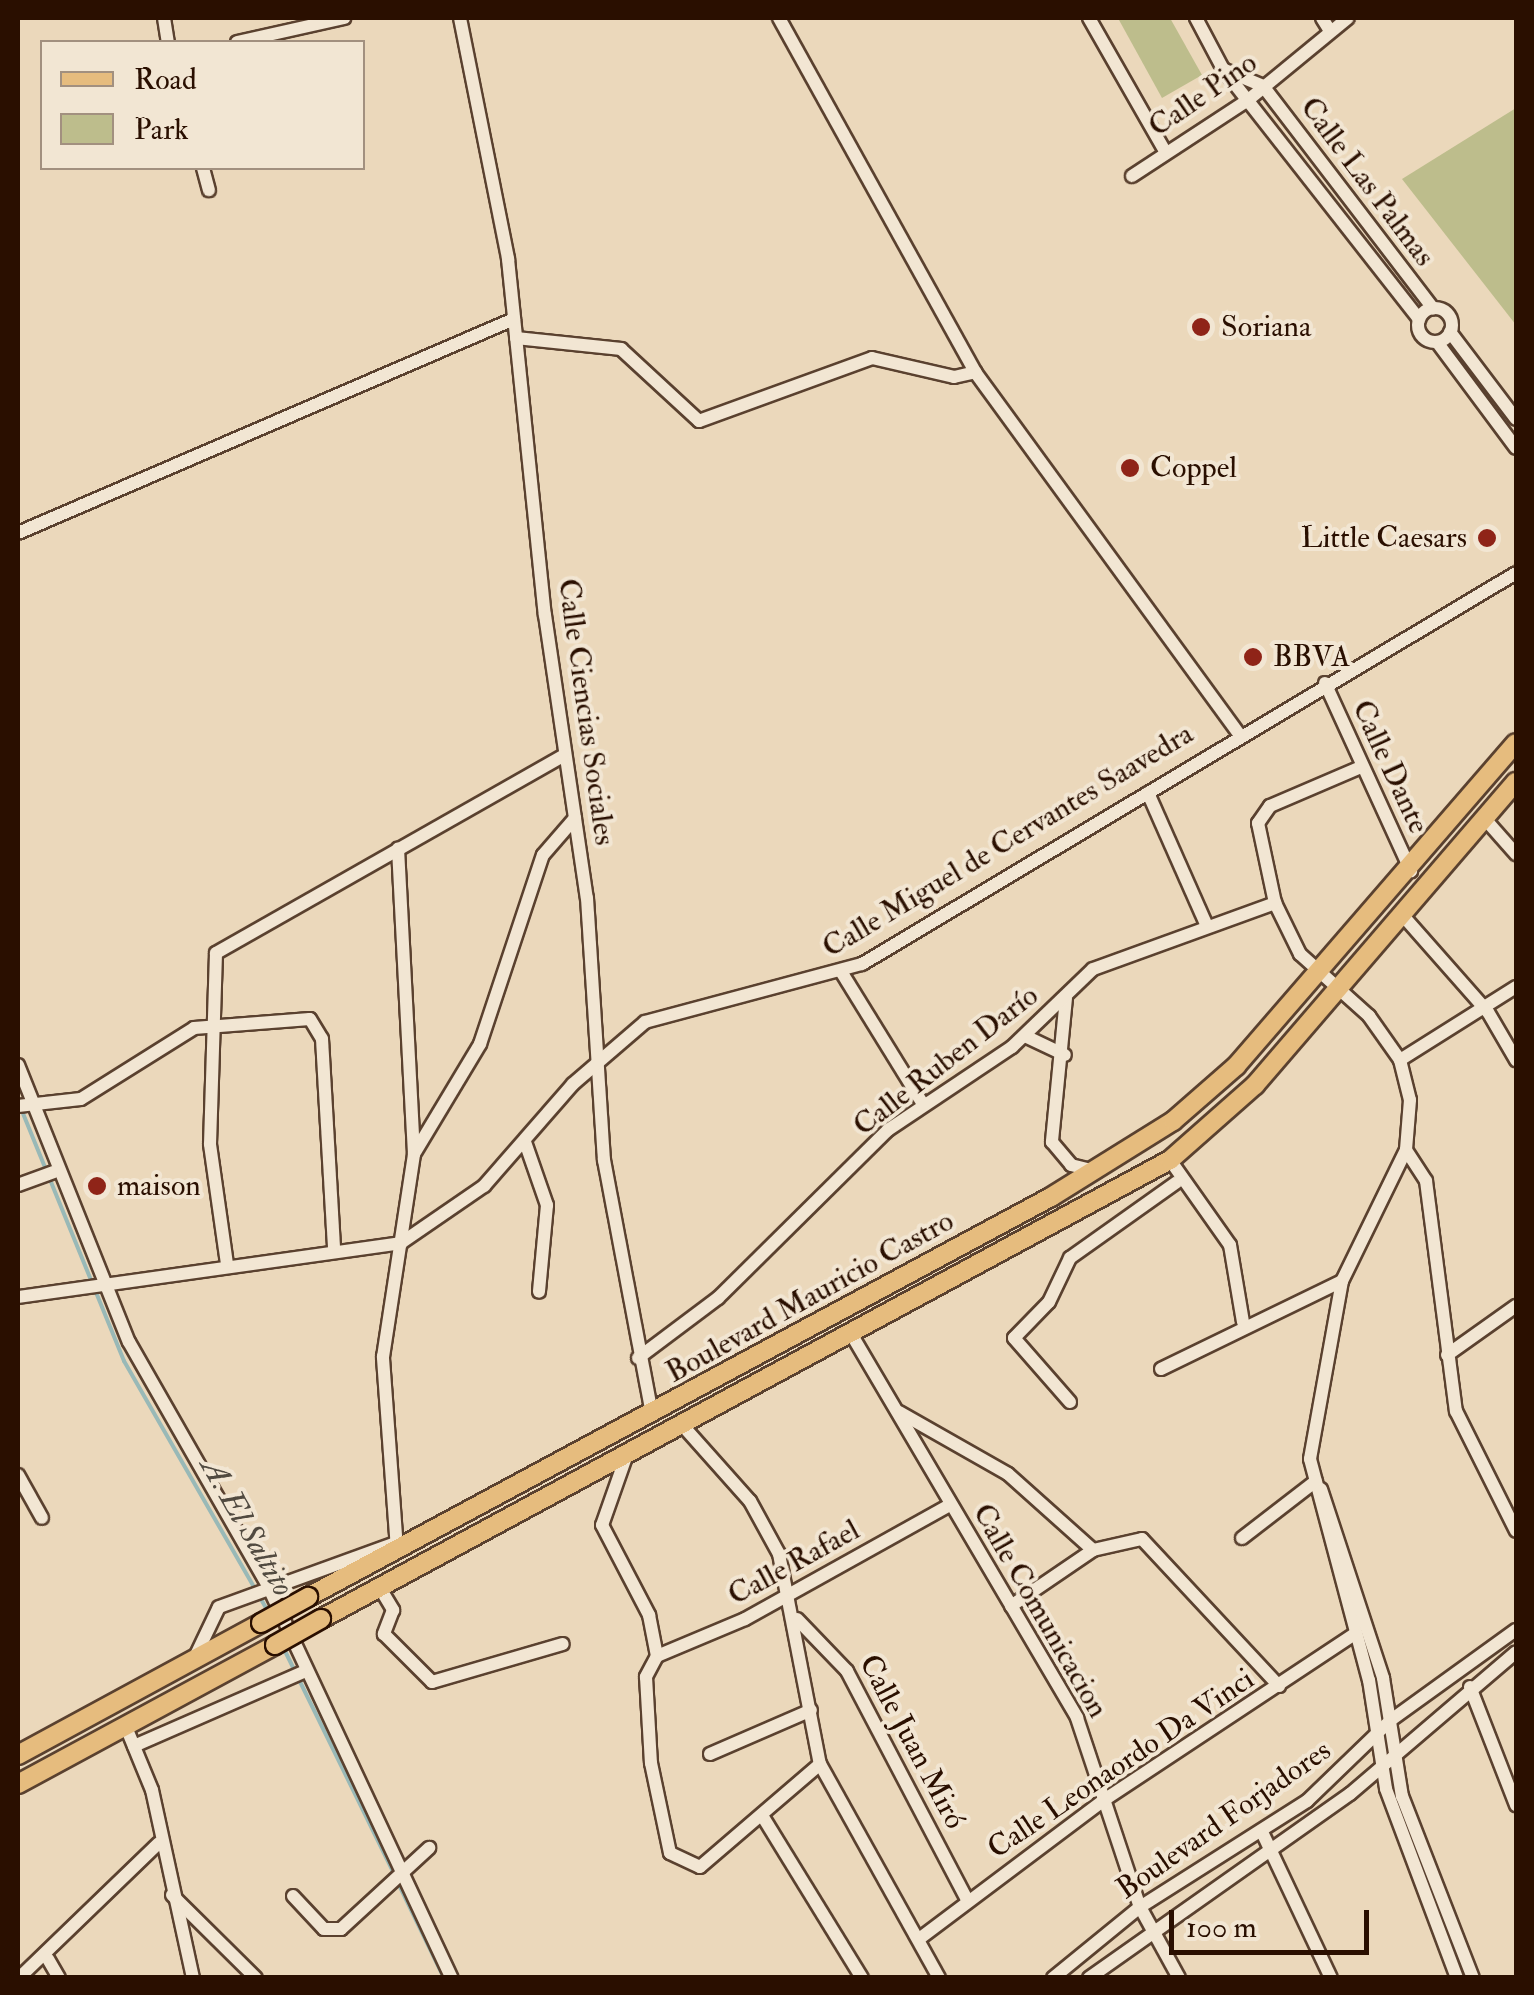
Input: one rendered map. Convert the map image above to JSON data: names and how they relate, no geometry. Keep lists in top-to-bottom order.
{
  "streets": {
    "main road": ["Boulevard Mauricio Castro"],
    "street": [
      "Calle Pino",
      "Calle Las Palmas",
      "Calle Ciencias Sociales",
      "Calle Dante",
      "Calle Miguel de Cervantes Saavedra",
      "Calle Ruben Darío",
      "Calle Rafael",
      "Calle Comunicacion",
      "Calle Juan Miró",
      "Calle Leonaordo Da Vinci",
      "Boulevard Forjadores"
    ]
  },
  "crossings": [
    ["Calle Pino", "Calle Las Palmas"],
    ["Calle Ciencias Sociales", "Calle Miguel de Cervantes Saavedra"],
    ["Calle Ciencias Sociales", "Calle Ruben Darío"],
    ["Calle Ciencias Sociales", "Boulevard Mauricio Castro"],
    ["Calle Dante", "Calle Miguel de Cervantes Saavedra"],
    ["Calle Dante", "Boulevard Mauricio Castro"],
    ["Boulevard Mauricio Castro", "Calle Comunicacion"],
    ["Calle Rafael", "Calle Comunicacion"],
    ["Calle Comunicacion", "Calle Leonaordo Da Vinci"],
    ["Calle Comunicacion", "Boulevard Forjadores"],
    ["Calle Juan Miró", "Calle Leonaordo Da Vinci"]
  ],
  "water": ["A. El Saltito"],
  "places": [
    "Soriana",
    "Coppel",
    "Little Caesars",
    "BBVA",
    "maison"
  ],
  "legend": ["Road", "Park"],
  "scale_bar": "100 m"
}
